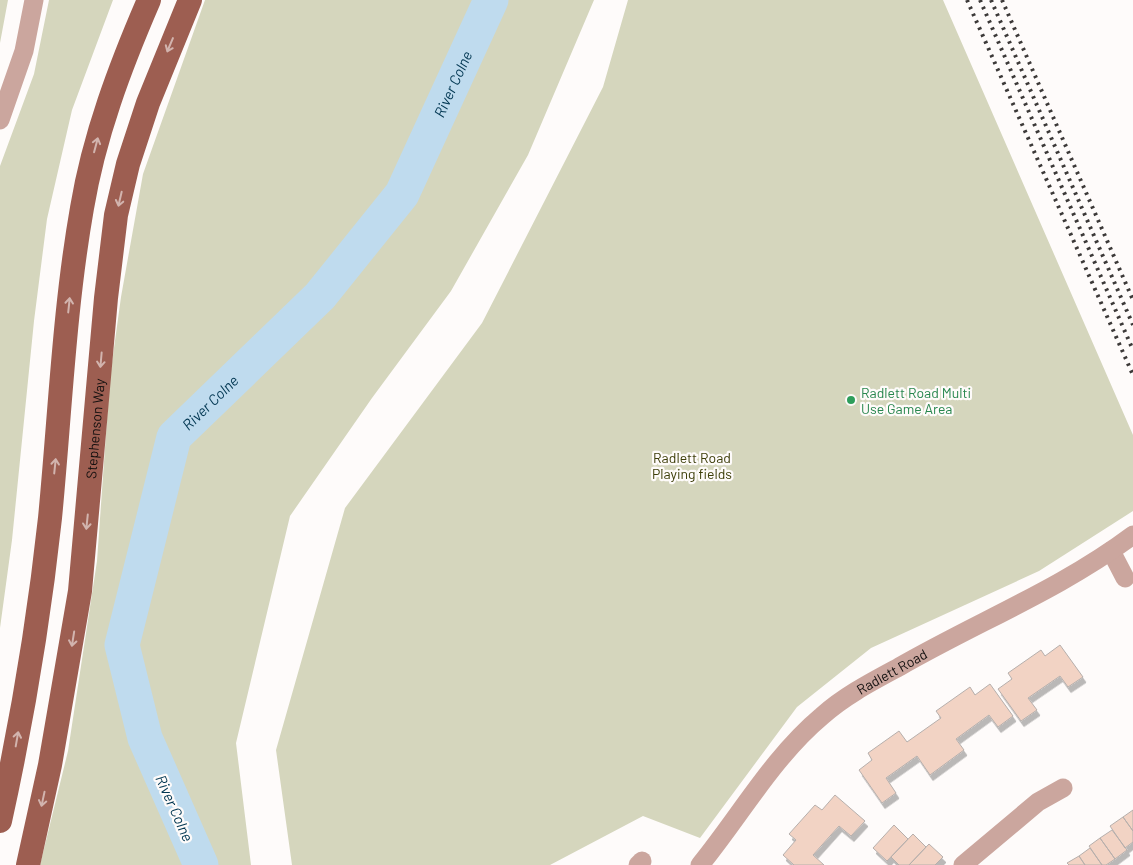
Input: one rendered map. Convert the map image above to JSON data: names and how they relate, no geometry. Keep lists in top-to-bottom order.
{
  "streets": {
    "main road": ["Stephenson Way"],
    "street": ["Radlett Road"]
  },
  "water": ["River Colne"],
  "parks": ["Radlett Road Playing fields"],
  "places": ["Radlett Road Multi Use Game Area"]
}
